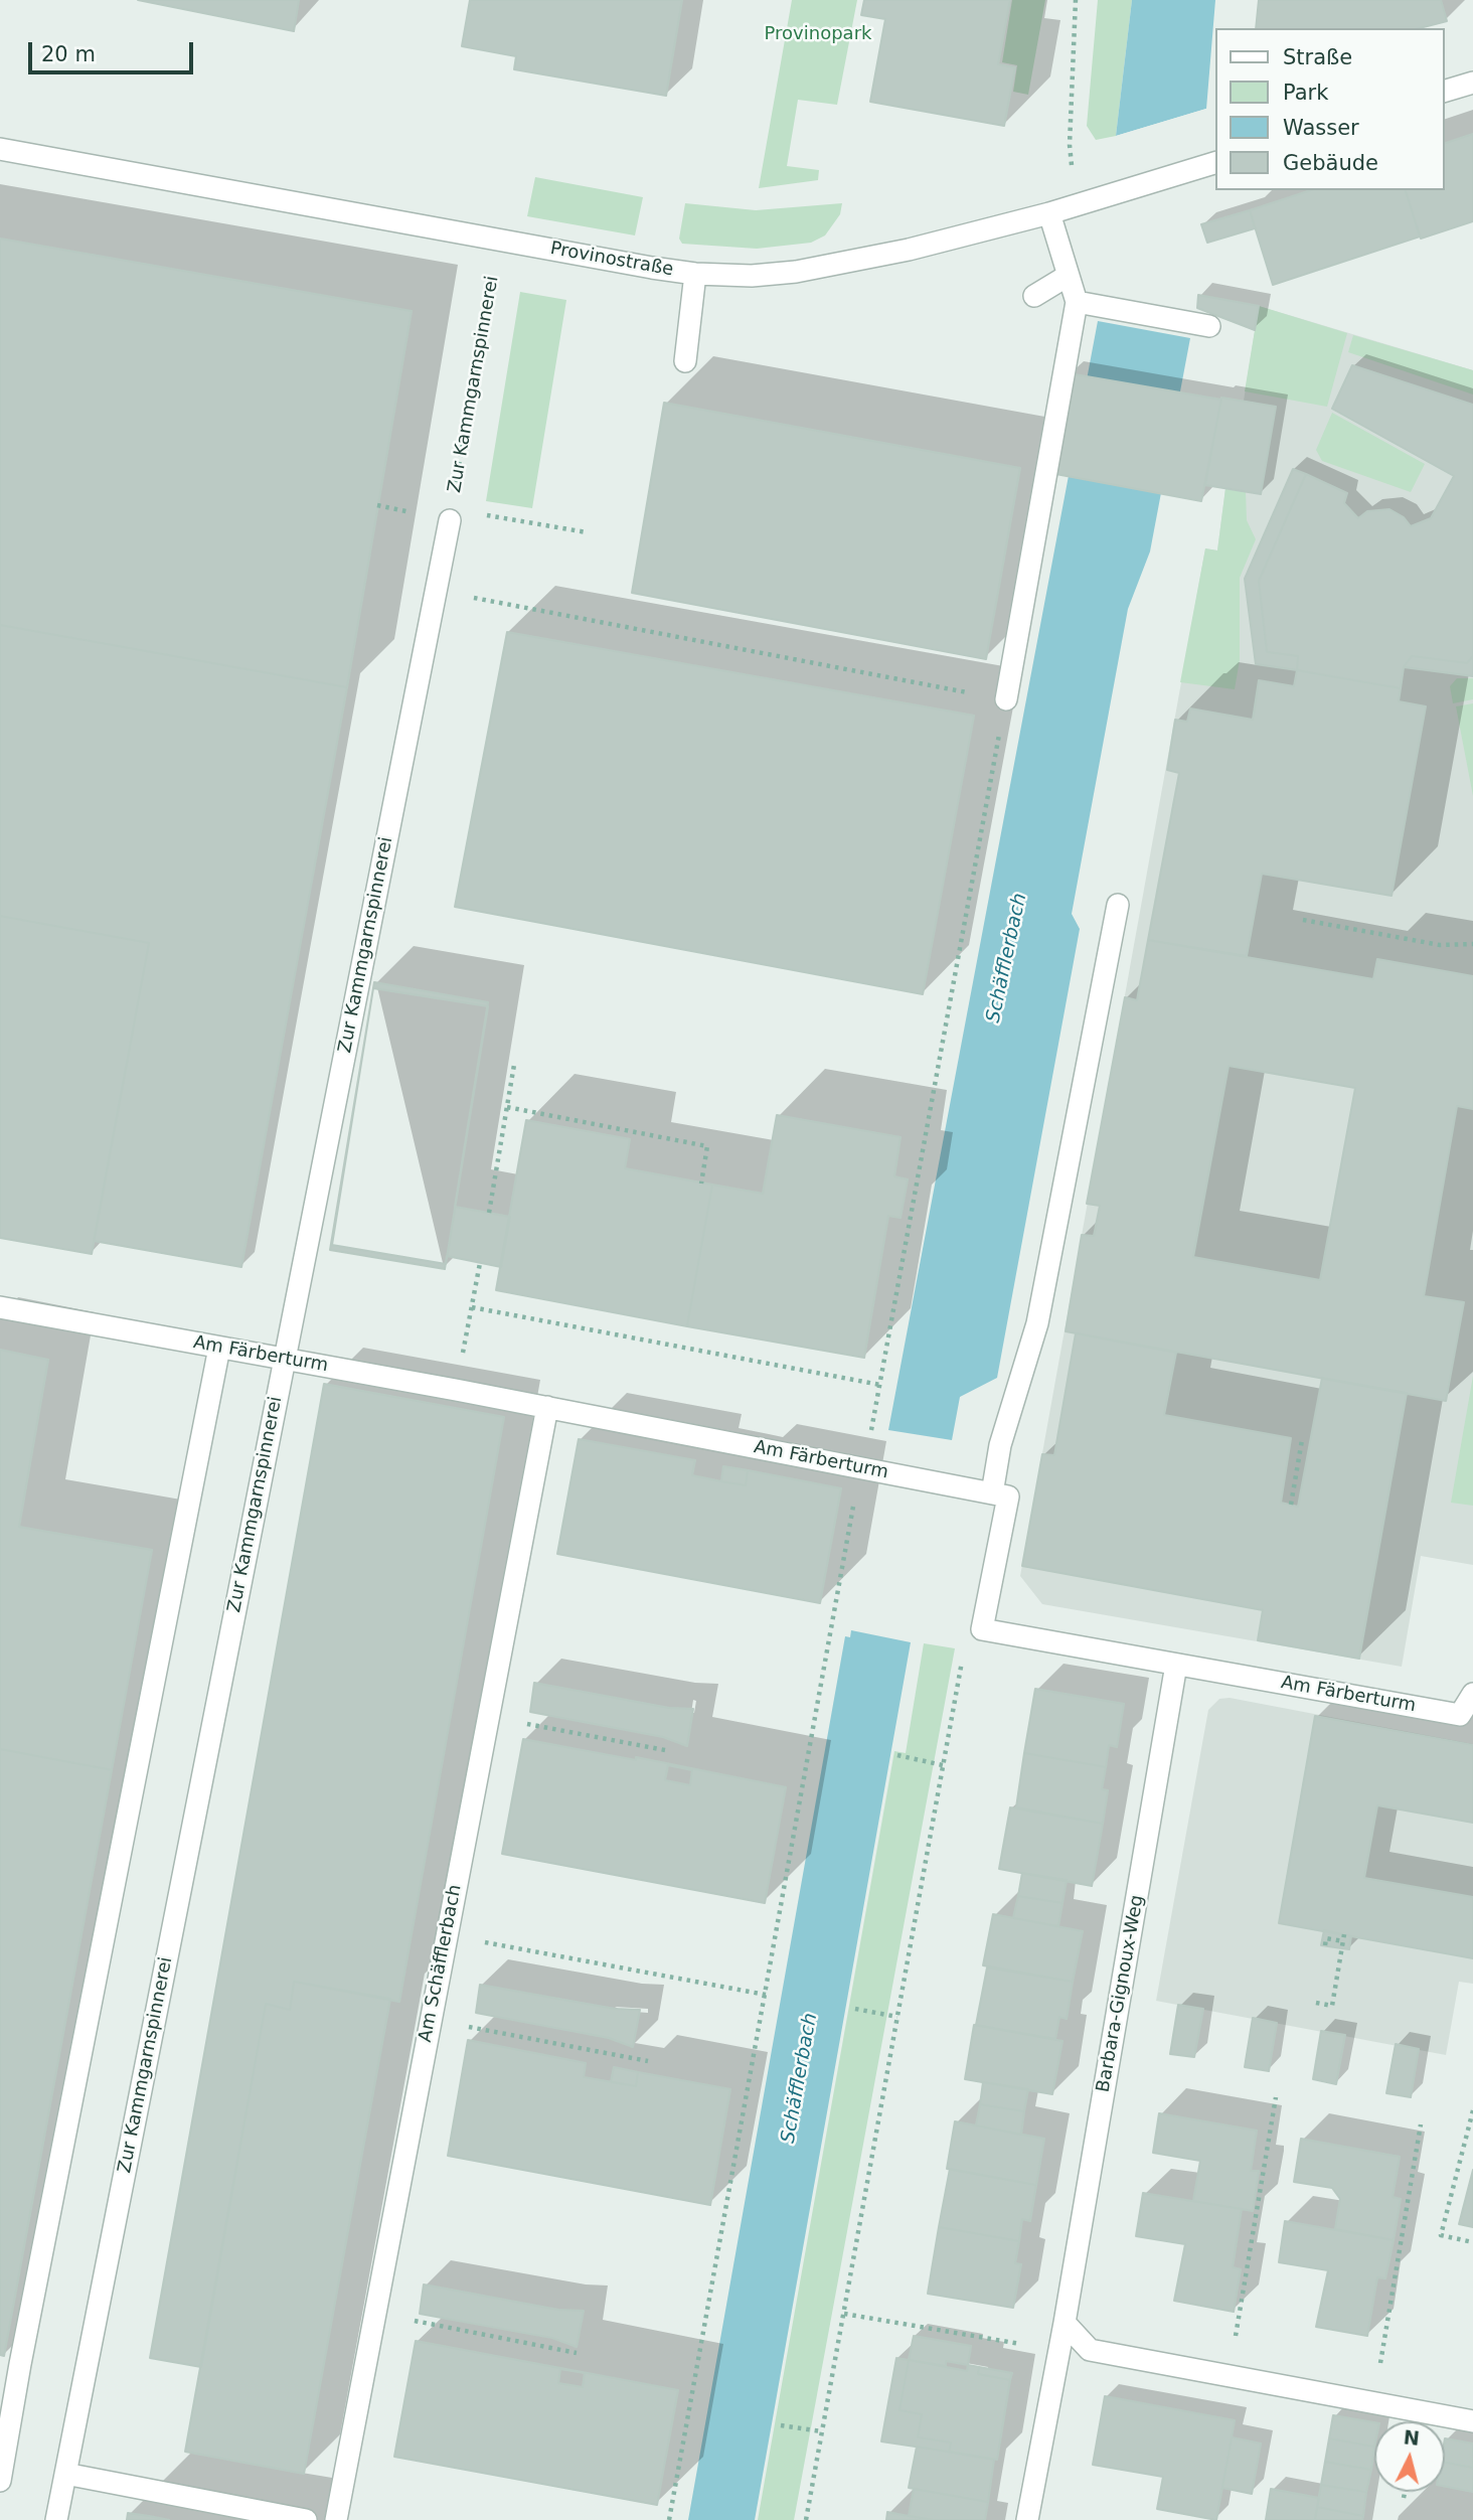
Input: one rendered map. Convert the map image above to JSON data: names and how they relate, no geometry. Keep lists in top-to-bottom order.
{
  "streets": {
    "street": [
      "Provinostraße",
      "Zur Kammgarnspinnerei",
      "Am Färberturm",
      "Am Schäfflerbach",
      "Barbara-Gignoux-Weg"
    ]
  },
  "crossings": [
    ["Provinostraße", "Zur Kammgarnspinnerei"],
    ["Zur Kammgarnspinnerei", "Am Färberturm"],
    ["Am Färberturm", "Am Schäfflerbach"],
    ["Am Färberturm", "Barbara-Gignoux-Weg"]
  ],
  "water": ["Schäfflerbach"],
  "parks": ["Provinopark"],
  "legend": [
    "Straße",
    "Park",
    "Wasser",
    "Gebäude"
  ],
  "scale_bar": "20 m",
  "north": "top"
}
